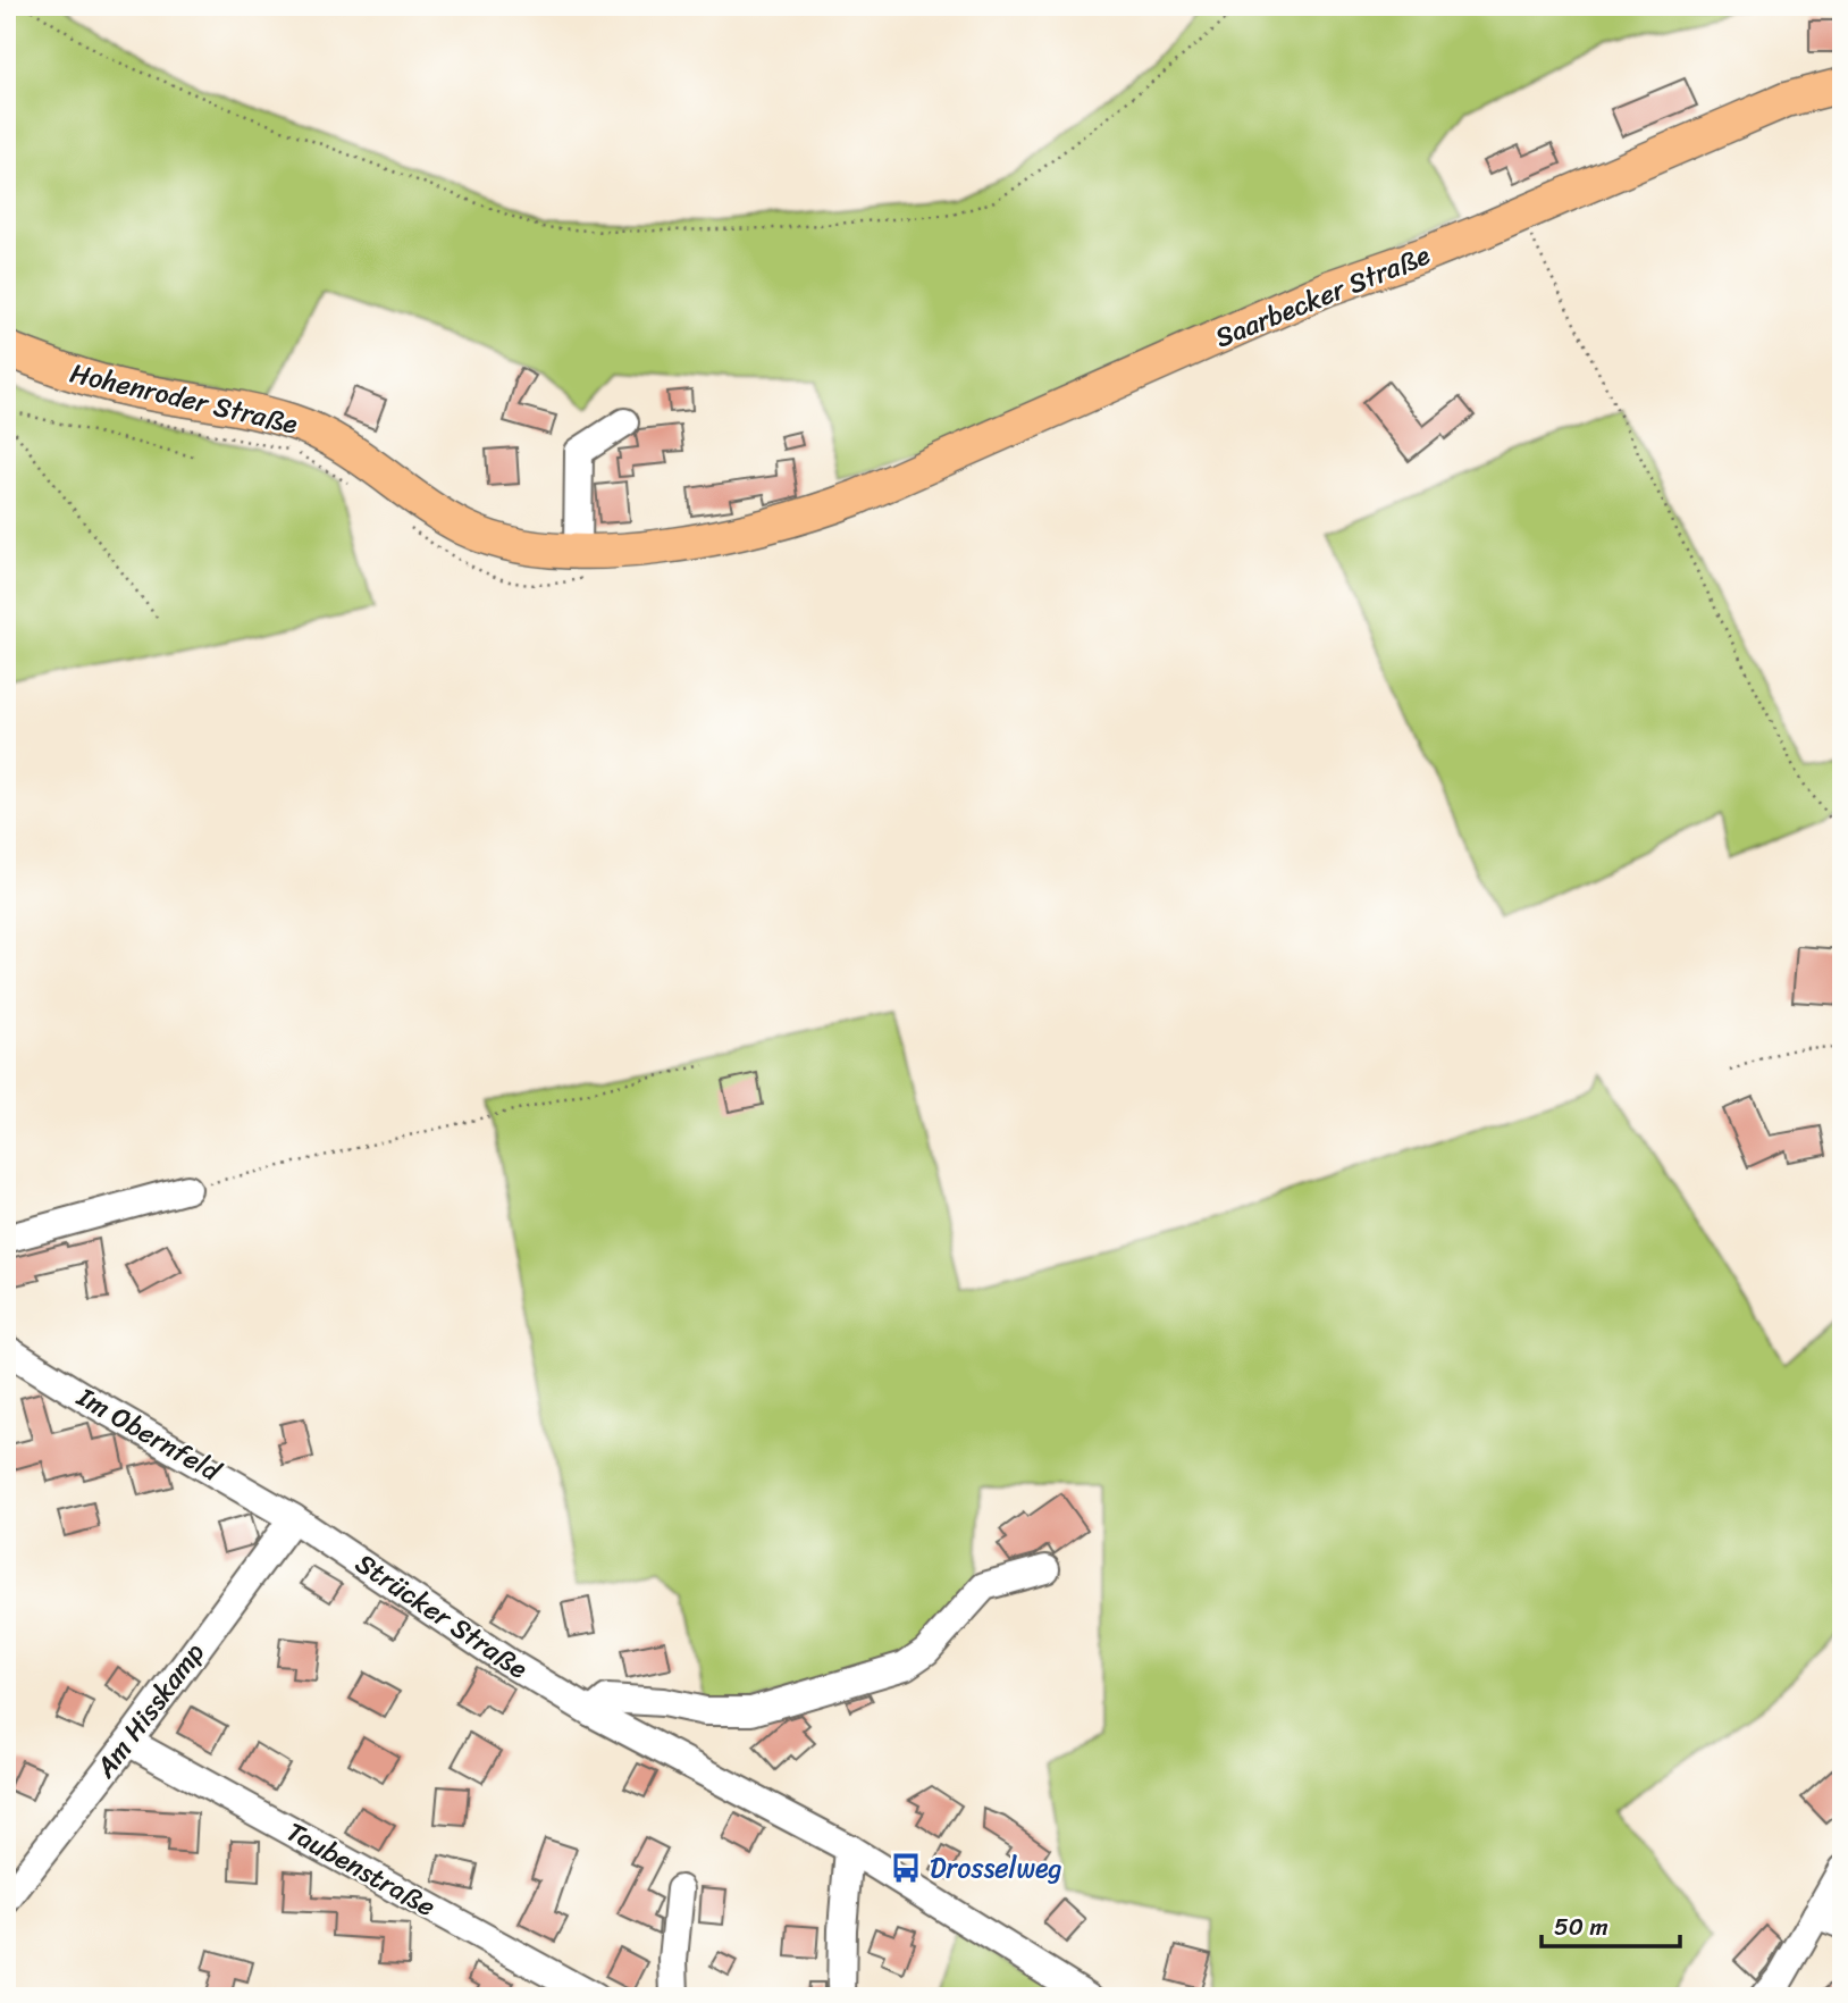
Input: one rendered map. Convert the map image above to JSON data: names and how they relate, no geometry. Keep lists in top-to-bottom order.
{
  "streets": {
    "main road": ["Saarbecker Straße", "Hohenroder Straße"],
    "street": [
      "Im Obernfeld",
      "Strücker Straße",
      "Am Hisskamp",
      "Taubenstraße"
    ]
  },
  "crossings": [
    ["Saarbecker Straße", "Hohenroder Straße"],
    ["Im Obernfeld", "Strücker Straße"],
    ["Im Obernfeld", "Am Hisskamp"],
    ["Strücker Straße", "Am Hisskamp"],
    ["Am Hisskamp", "Taubenstraße"]
  ],
  "places": {
    "bus stop": ["Drosselweg"]
  },
  "scale_bar": "50 m"
}
